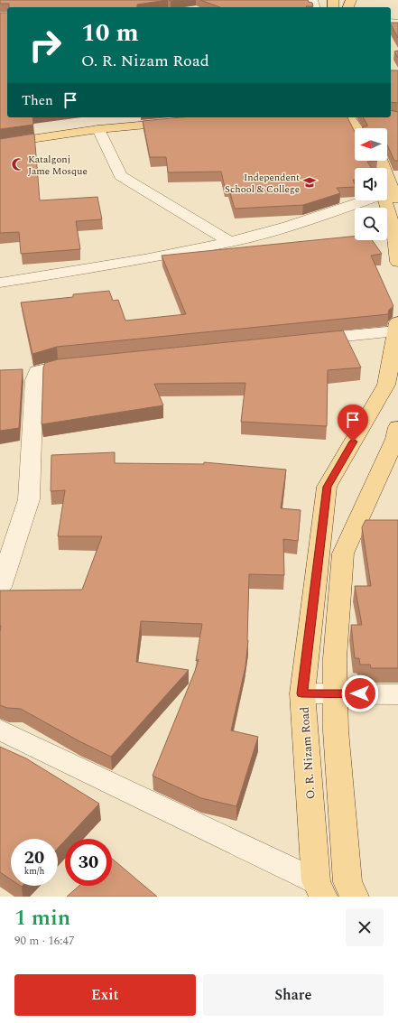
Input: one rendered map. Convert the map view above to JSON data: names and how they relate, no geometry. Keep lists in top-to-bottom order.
{
  "streets": {
    "main road": ["O. R. Nizam Road"]
  },
  "places": {
    "mosque": ["Katalgonj Jame Mosque"],
    "school or university": ["Independent School & College"]
  },
  "north": "left",
  "page": {
    "turn": ["10 m", "O. R. Nizam Road"],
    "then": "Then",
    "speed": "20 km/h",
    "limit": "30",
    "heading": ["1 min", "90 m · 16:47"],
    "buttons": ["Exit", "Share"]
  }
}
